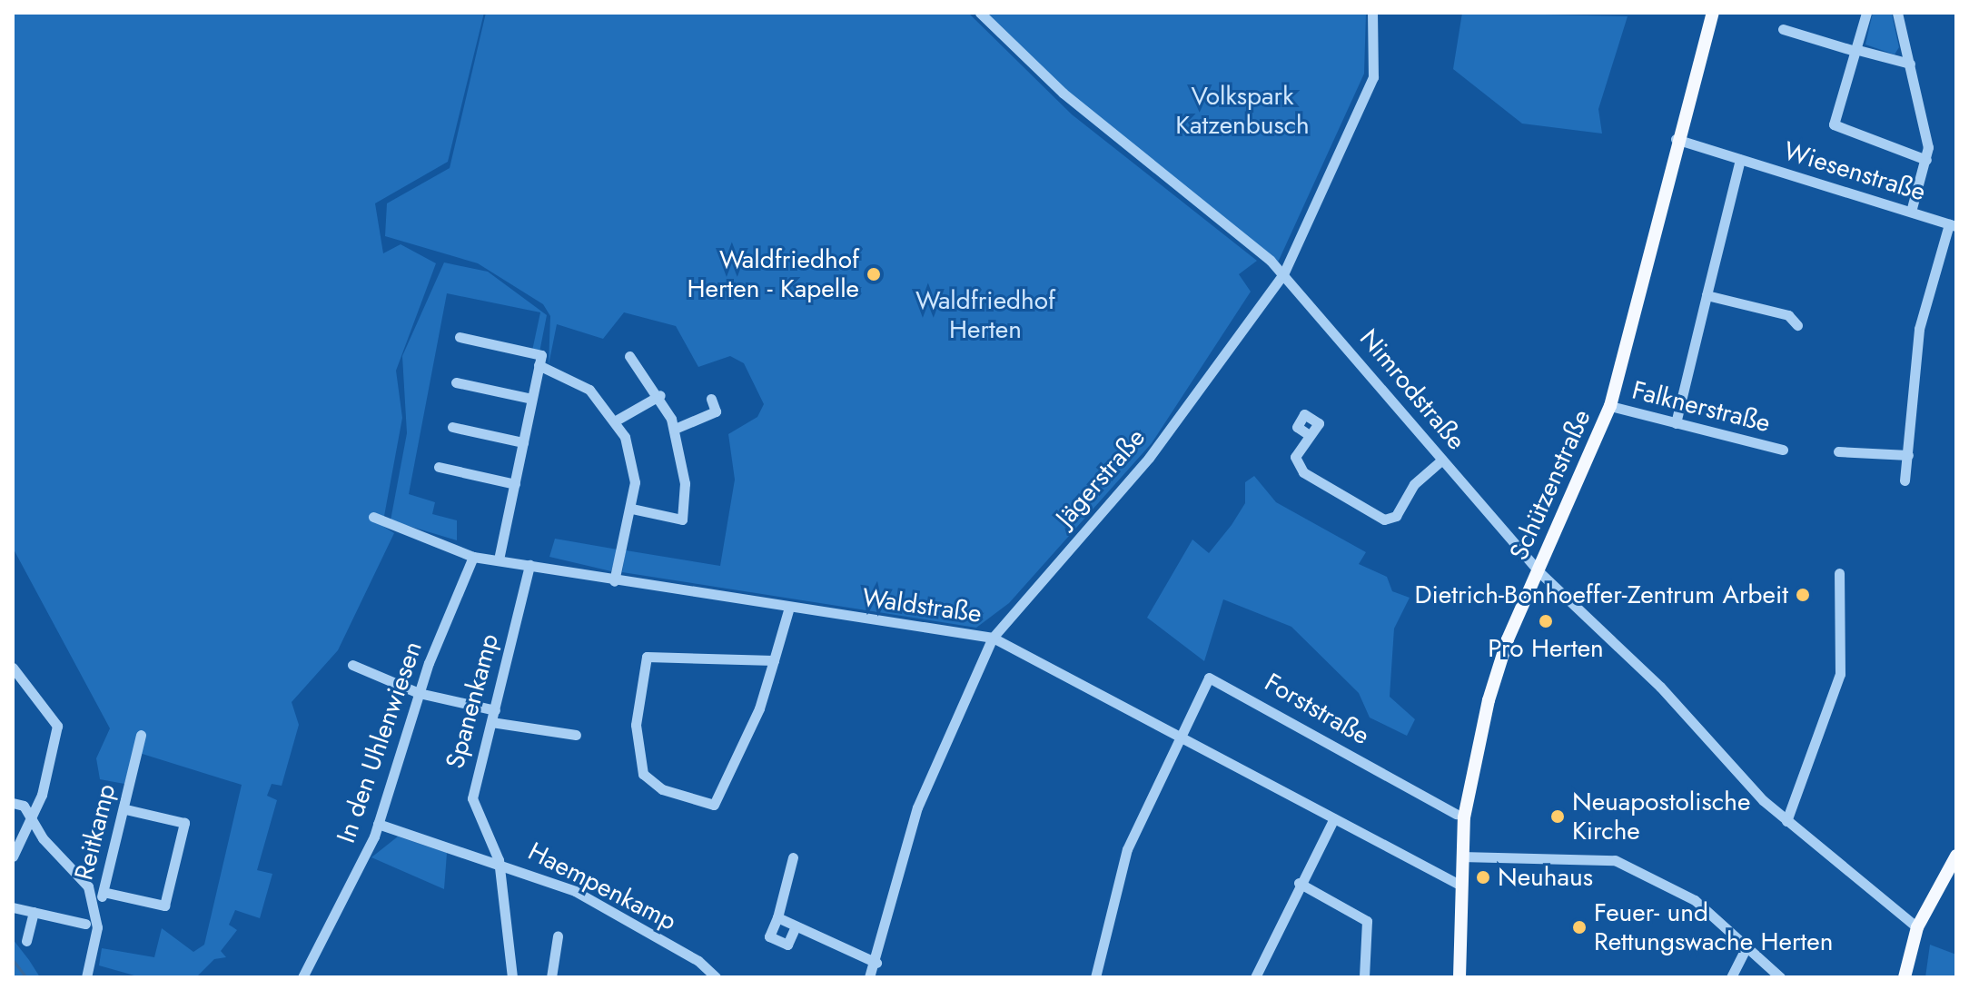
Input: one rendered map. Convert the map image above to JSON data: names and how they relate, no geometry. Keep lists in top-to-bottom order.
{
  "streets": {
    "main road": ["Schützenstraße"],
    "street": [
      "Wiesenstraße",
      "Nimrodstraße",
      "Falknerstraße",
      "Jägerstraße",
      "Waldstraße",
      "Spanenkamp",
      "Forststraße",
      "In den Uhlenwiesen",
      "Reitkamp",
      "Haempenkamp"
    ]
  },
  "crossings": [
    ["Wiesenstraße", "Schützenstraße"],
    ["Nimrodstraße", "Jägerstraße"],
    ["Nimrodstraße", "Schützenstraße"],
    ["Falknerstraße", "Schützenstraße"],
    ["Jägerstraße", "Waldstraße"],
    ["Schützenstraße", "Waldstraße"],
    ["Waldstraße", "Spanenkamp"],
    ["Waldstraße", "Forststraße"],
    ["Waldstraße", "In den Uhlenwiesen"],
    ["Spanenkamp", "Haempenkamp"],
    ["In den Uhlenwiesen", "Haempenkamp"]
  ],
  "parks": ["Volkspark Katzenbusch", "Waldfriedhof Herten"],
  "places": [
    "Waldfriedhof Herten - Kapelle",
    "Dietrich-Bonhoeffer-Zentrum Arbeit",
    "Pro Herten",
    "Neuapostolische Kirche",
    "Neuhaus",
    "Feuer- und Rettungswache Herten"
  ]
}
